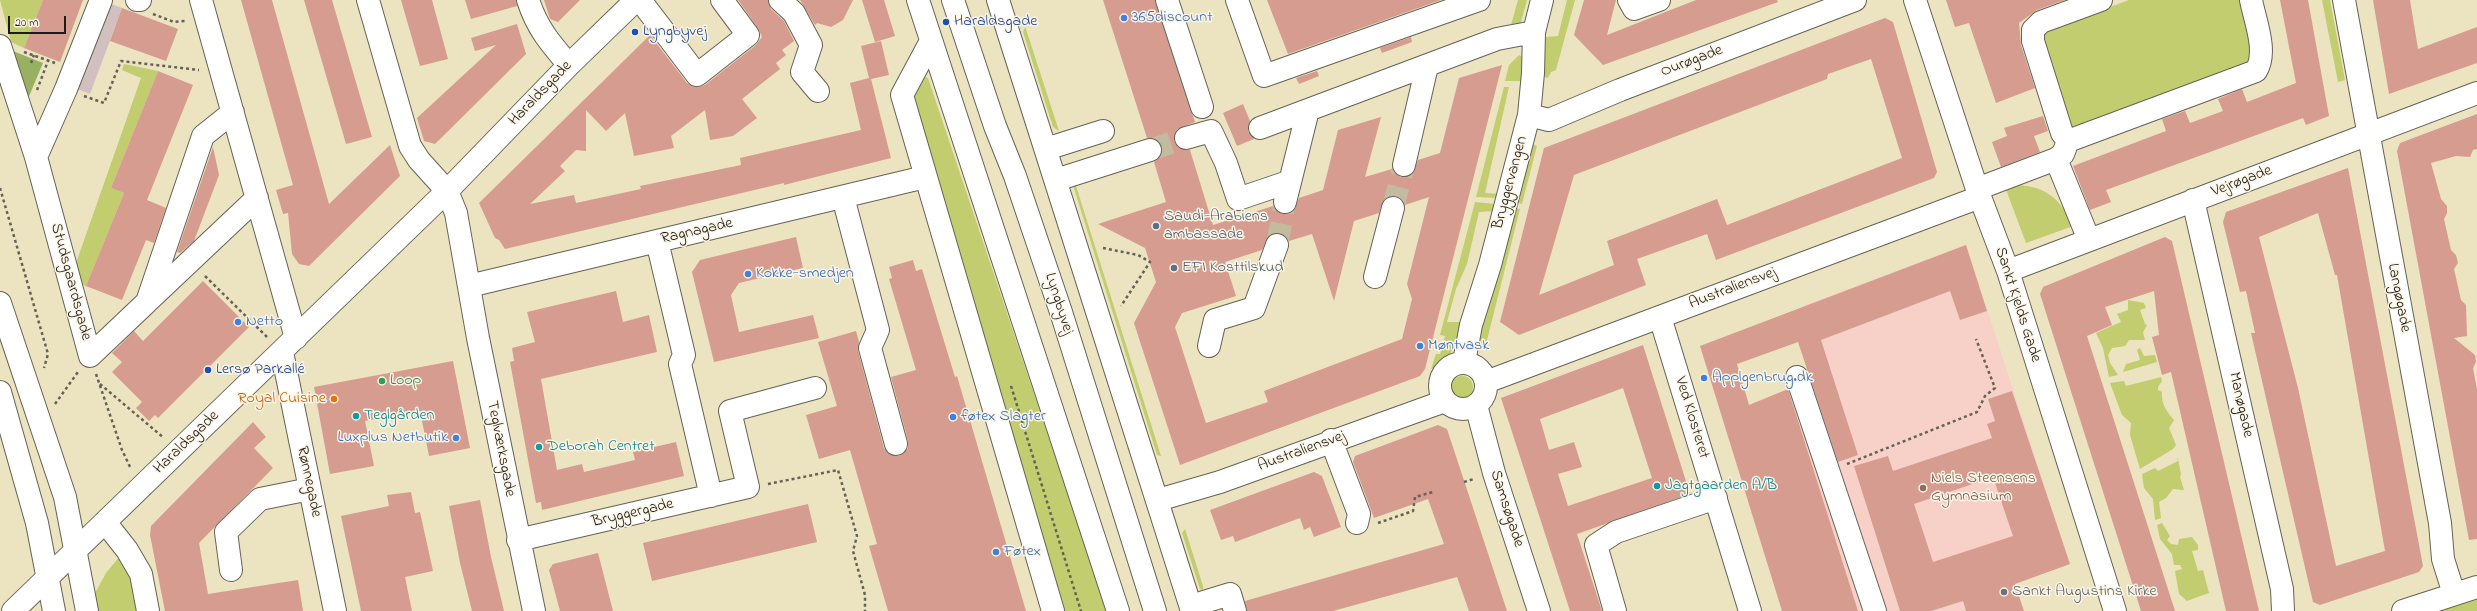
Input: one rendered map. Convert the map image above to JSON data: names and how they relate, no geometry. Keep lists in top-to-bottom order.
{
  "streets": {
    "street": [
      "Ourøgade",
      "Haraldsgade",
      "Vejrøgade",
      "Bryggervangen",
      "Ragnagade",
      "Studsgaardsgade",
      "Australiensvej",
      "Langøgade",
      "Lyngbyvej",
      "Sankt Kjelds Gade",
      "Manøgade",
      "Ved Klosteret",
      "Teglværksgade",
      "Rønnegade",
      "Samsøgade",
      "Bryggergade"
    ]
  },
  "crossings": [
    ["Ourøgade", "Bryggervangen"],
    ["Haraldsgade", "Rønnegade"],
    ["Vejrøgade", "Langøgade"],
    ["Vejrøgade", "Sankt Kjelds Gade"],
    ["Vejrøgade", "Manøgade"],
    ["Bryggervangen", "Australiensvej"],
    ["Bryggervangen", "Samsøgade"],
    ["Ragnagade", "Teglværksgade"],
    ["Australiensvej", "Sankt Kjelds Gade"],
    ["Australiensvej", "Ved Klosteret"],
    ["Australiensvej", "Samsøgade"],
    ["Teglværksgade", "Bryggergade"]
  ],
  "places": [
    "365discount",
    "Haraldsgade",
    "Lyngbyvej",
    "Saudi-Arabiens ambassade",
    "EFI Kosttilskud",
    "Kokke-smedjen",
    "Netto",
    "Møntvask",
    "Lersø Parkallé",
    "Applgenbrug.dk",
    "Loop",
    "Royal Cuisine",
    "Teglgården",
    "føtex Slagter",
    "Luxplus Netbutik",
    "Deborah Centret",
    "Jagtgaarden A/B",
    "Niels Steensens Gymnasium",
    "Føtex",
    "Sankt Augustins Kirke"
  ],
  "scale_bar": "20 m"
}
